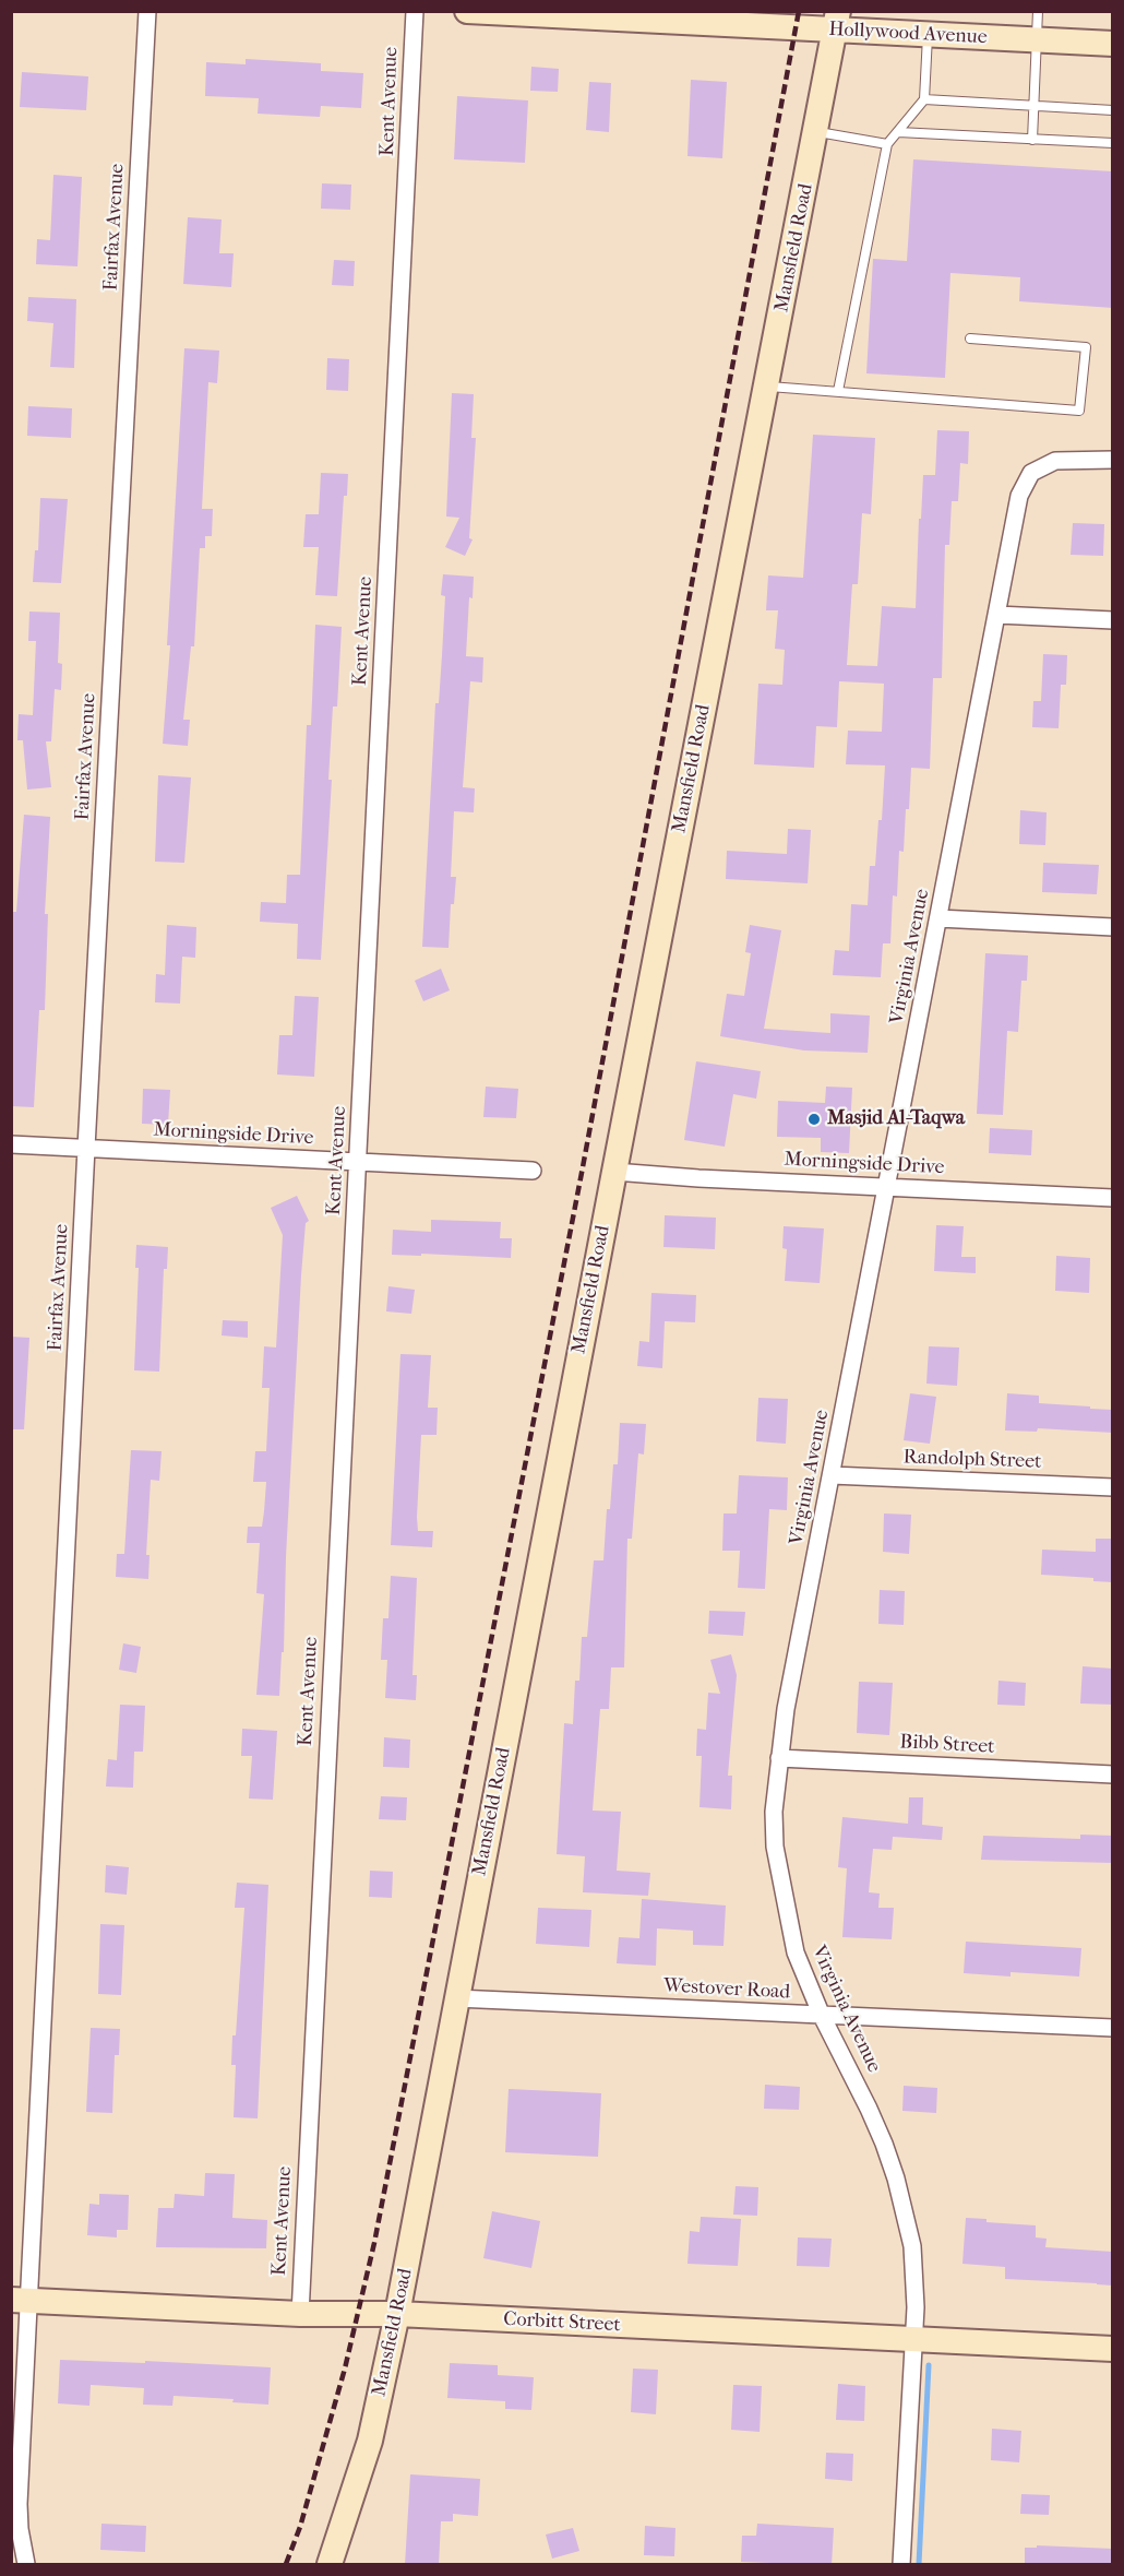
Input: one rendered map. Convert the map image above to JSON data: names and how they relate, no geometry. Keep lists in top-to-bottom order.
{
  "streets": {
    "main road": ["Hollywood Avenue", "Mansfield Road", "Corbitt Street"],
    "street": [
      "Kent Avenue",
      "Fairfax Avenue",
      "Virginia Avenue",
      "Morningside Drive",
      "Randolph Street",
      "Bibb Street",
      "Westover Road"
    ]
  },
  "crossings": [
    ["Hollywood Avenue", "Mansfield Road"],
    ["Kent Avenue", "Morningside Drive"],
    ["Kent Avenue", "Corbitt Street"],
    ["Fairfax Avenue", "Morningside Drive"],
    ["Fairfax Avenue", "Corbitt Street"],
    ["Mansfield Road", "Morningside Drive"],
    ["Mansfield Road", "Westover Road"],
    ["Mansfield Road", "Corbitt Street"],
    ["Virginia Avenue", "Morningside Drive"],
    ["Virginia Avenue", "Randolph Street"],
    ["Virginia Avenue", "Bibb Street"],
    ["Virginia Avenue", "Westover Road"],
    ["Virginia Avenue", "Corbitt Street"]
  ],
  "places": ["Masjid Al-Taqwa"]
}
